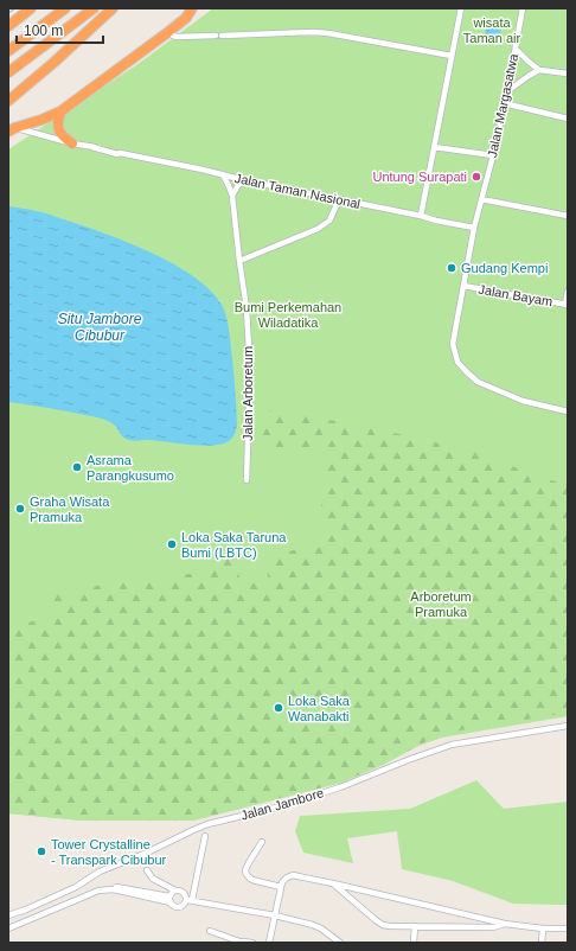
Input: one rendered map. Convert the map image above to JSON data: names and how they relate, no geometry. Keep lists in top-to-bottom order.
{
  "streets": {
    "street": [
      "Jalan Margasatwa",
      "Jalan Taman Nasional",
      "Jalan Bayam",
      "Jalan Arboretum",
      "Jalan Jambore"
    ]
  },
  "crossings": [
    ["Jalan Margasatwa", "Jalan Taman Nasional"],
    ["Jalan Margasatwa", "Jalan Bayam"],
    ["Jalan Taman Nasional", "Jalan Arboretum"]
  ],
  "water": ["Situ Jambore Cibubur"],
  "parks": ["wisata Taman air", "Bumi Perkemahan Wiladatika", "Arboretum Pramuka"],
  "places": [
    "Untung Surapati",
    "Gudang Kempi",
    "Asrama Parangkusumo",
    "Graha Wisata Pramuka",
    "Loka Saka Taruna Bumi (LBTC)",
    "Loka Saka Wanabakti",
    "Tower Crystalline - Transpark Cibubur"
  ],
  "scale_bar": "100 m"
}
